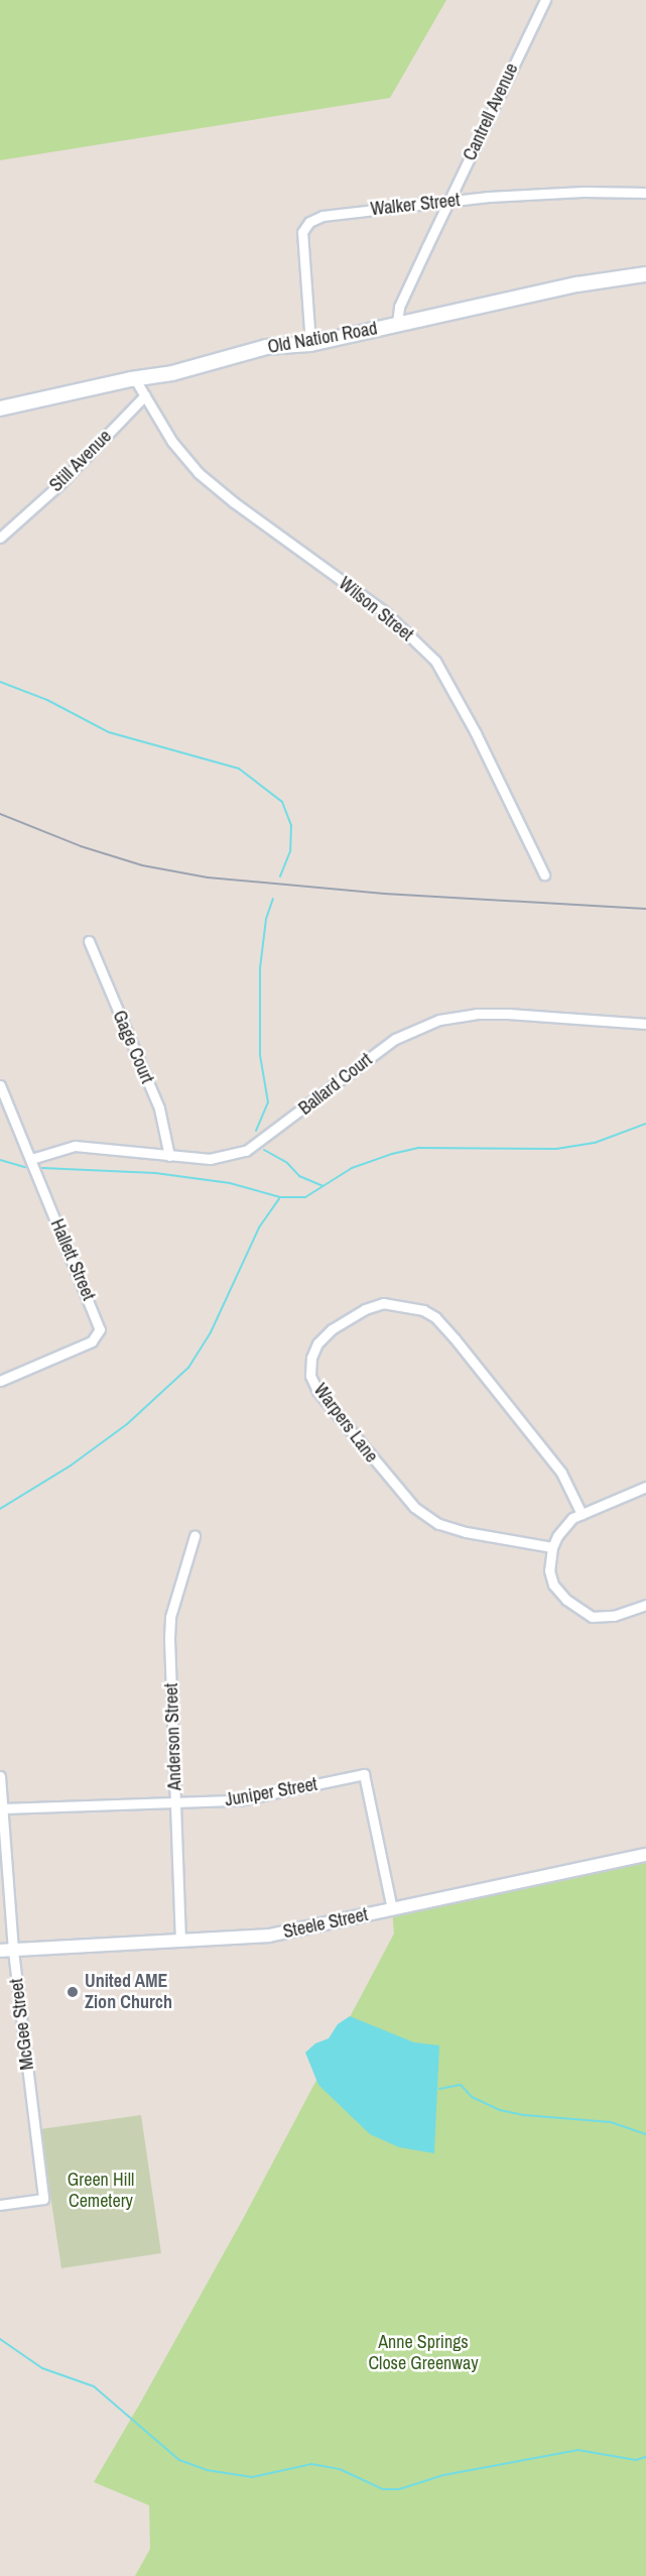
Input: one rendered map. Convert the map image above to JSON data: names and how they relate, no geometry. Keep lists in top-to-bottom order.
{
  "streets": {
    "main road": ["Old Nation Road"],
    "street": [
      "Cantrell Avenue",
      "Walker Street",
      "Still Avenue",
      "Wilson Street",
      "Gage Court",
      "Ballard Court",
      "Hallett Street",
      "Warpers Lane",
      "Anderson Street",
      "Juniper Street",
      "Steele Street",
      "McGee Street"
    ]
  },
  "crossings": [
    ["Cantrell Avenue", "Walker Street"],
    ["Cantrell Avenue", "Old Nation Road"],
    ["Walker Street", "Old Nation Road"],
    ["Still Avenue", "Wilson Street"],
    ["Gage Court", "Ballard Court"],
    ["Ballard Court", "Hallett Street"],
    ["Anderson Street", "Juniper Street"],
    ["Anderson Street", "Steele Street"],
    ["Juniper Street", "Steele Street"],
    ["Juniper Street", "McGee Street"],
    ["Steele Street", "McGee Street"]
  ],
  "parks": ["Green Hill Cemetery", "Anne Springs Close Greenway"],
  "places": ["United AME Zion Church"]
}
